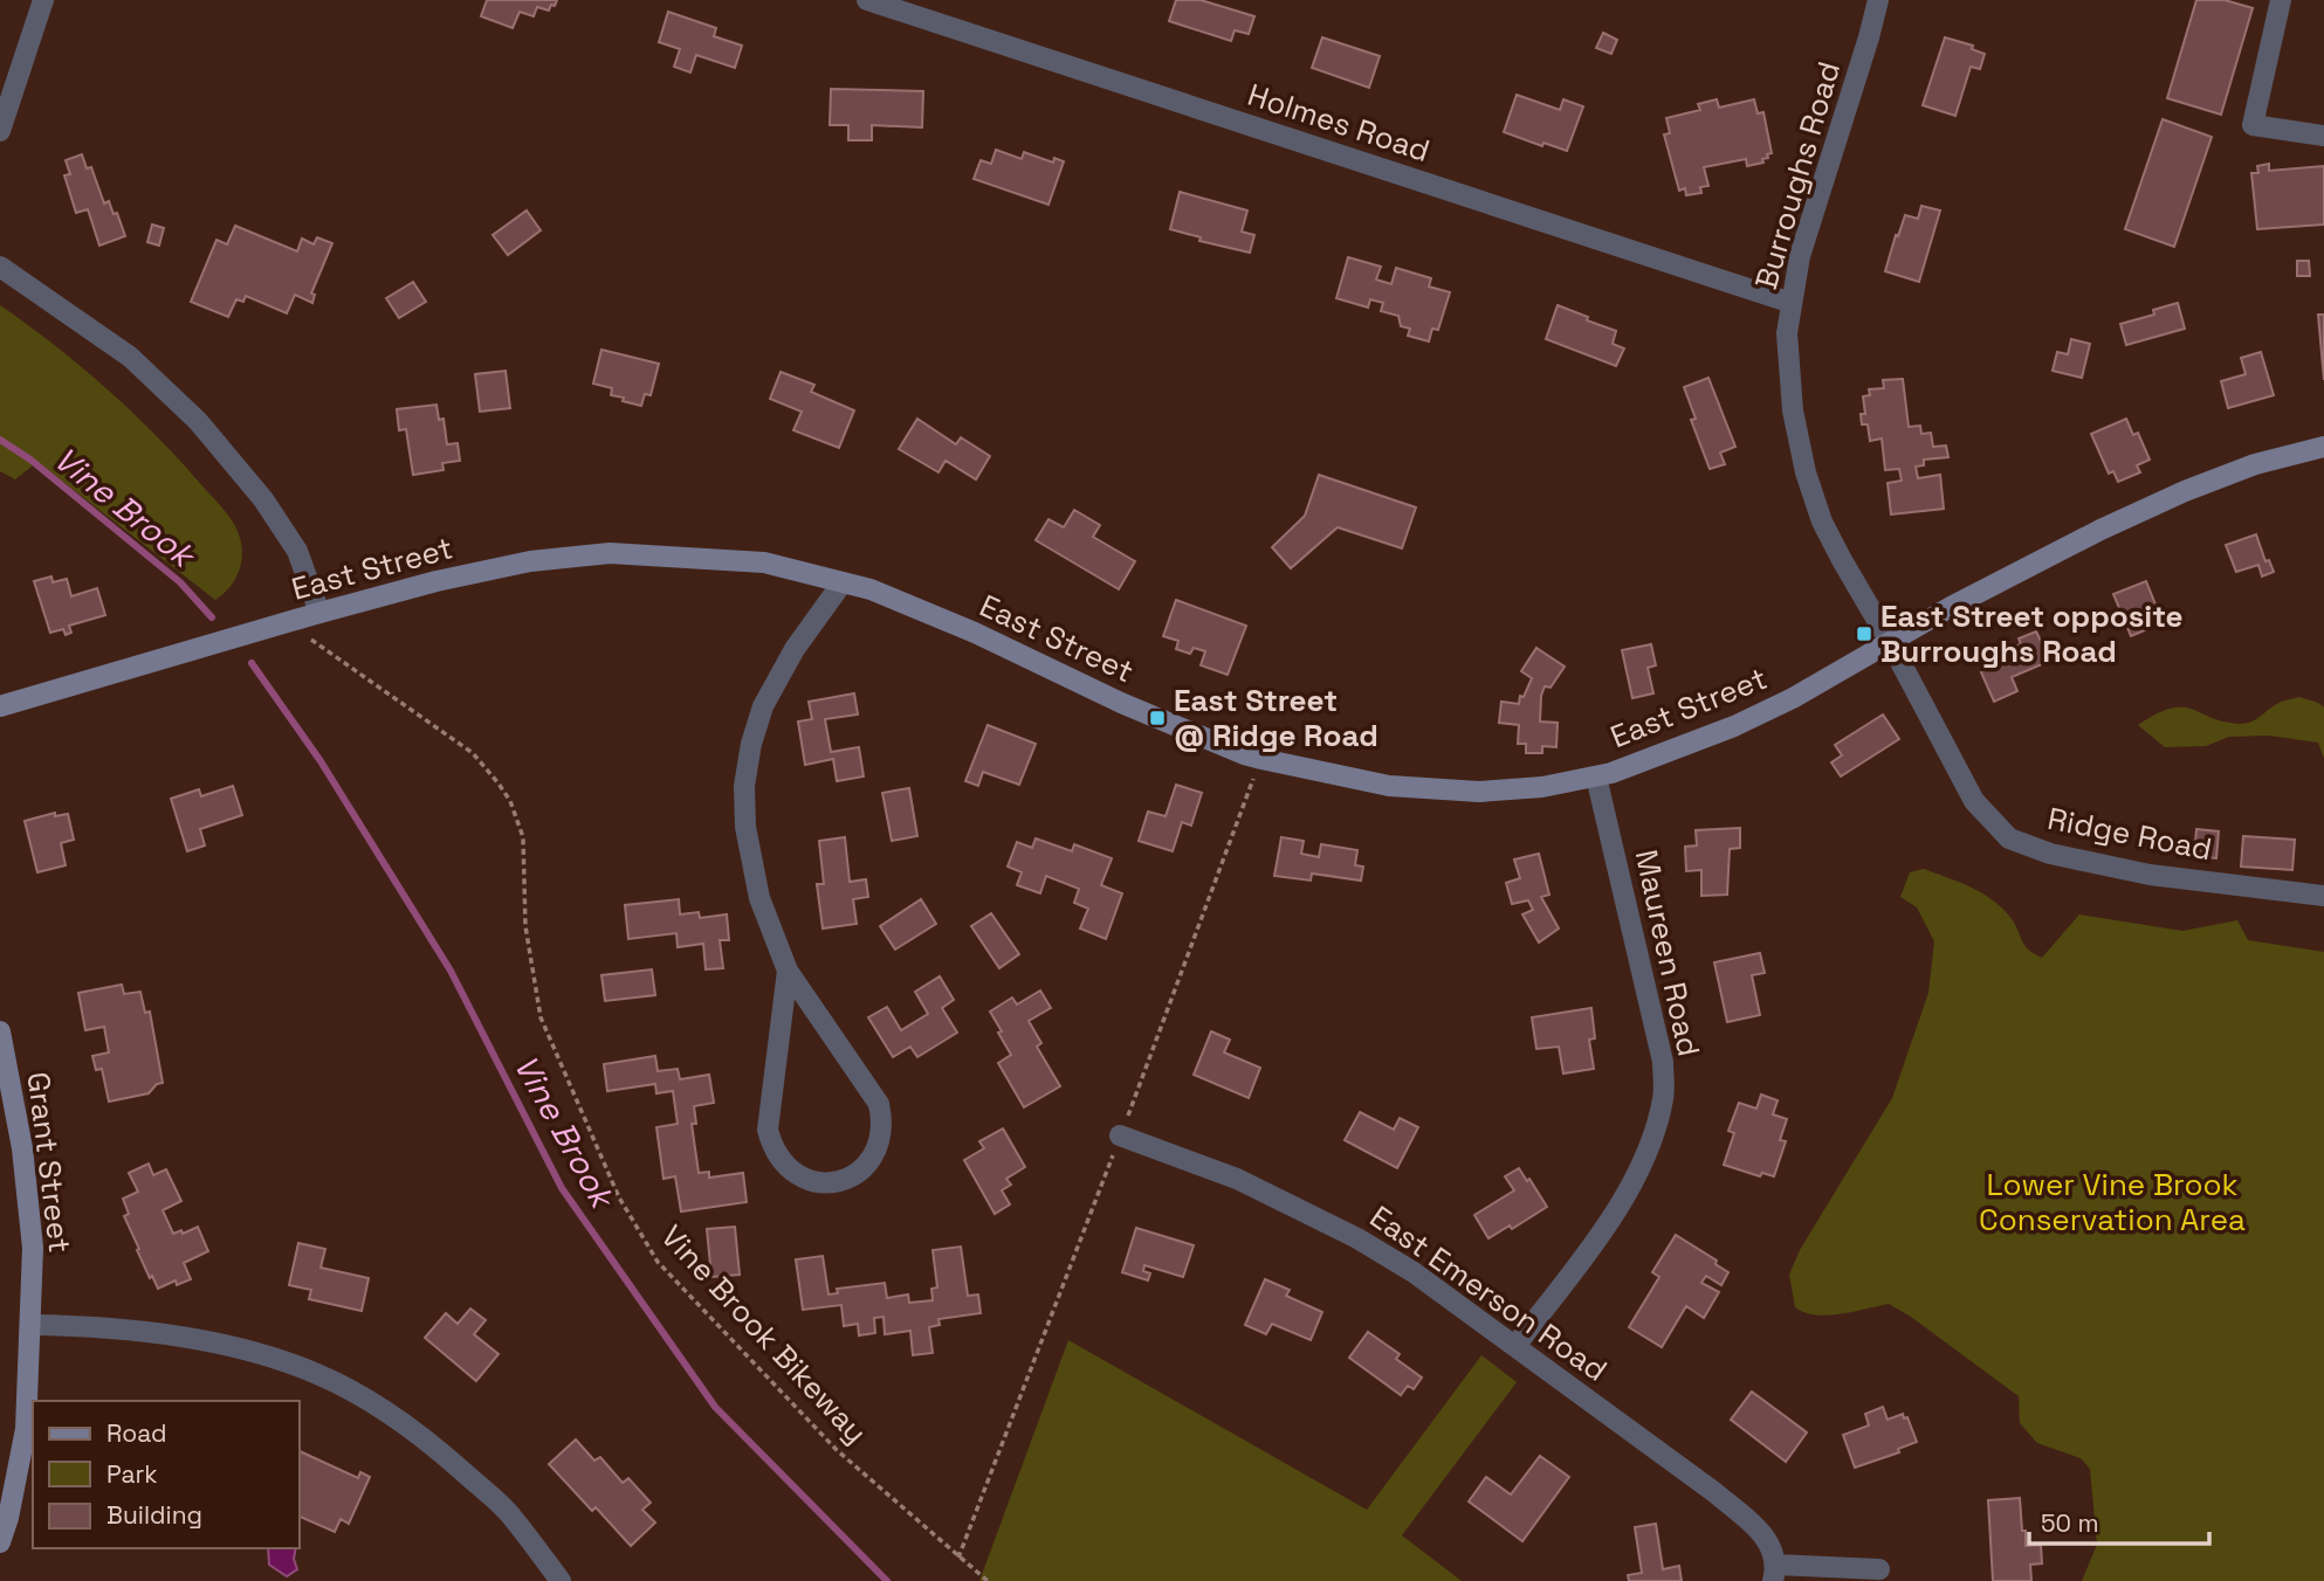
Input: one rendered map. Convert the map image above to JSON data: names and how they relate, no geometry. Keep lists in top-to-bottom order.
{
  "streets": {
    "street": [
      "Holmes Road",
      "Burroughs Road",
      "East Street",
      "Ridge Road",
      "Maureen Road",
      "Grant Street",
      "East Emerson Road"
    ],
    "path": ["Vine Brook Bikeway"]
  },
  "crossings": [
    ["Holmes Road", "Burroughs Road"],
    ["Burroughs Road", "East Street"],
    ["Burroughs Road", "Ridge Road"],
    ["East Street", "Ridge Road"],
    ["East Street", "Maureen Road"],
    ["Maureen Road", "East Emerson Road"]
  ],
  "water": ["Vine Brook"],
  "parks": ["Lower Vine Brook Conservation Area"],
  "places": {
    "transit": ["East Street opposite Burroughs Road", "East Street @ Ridge Road"]
  },
  "legend": ["Road", "Park", "Building"],
  "scale_bar": "50 m"
}
